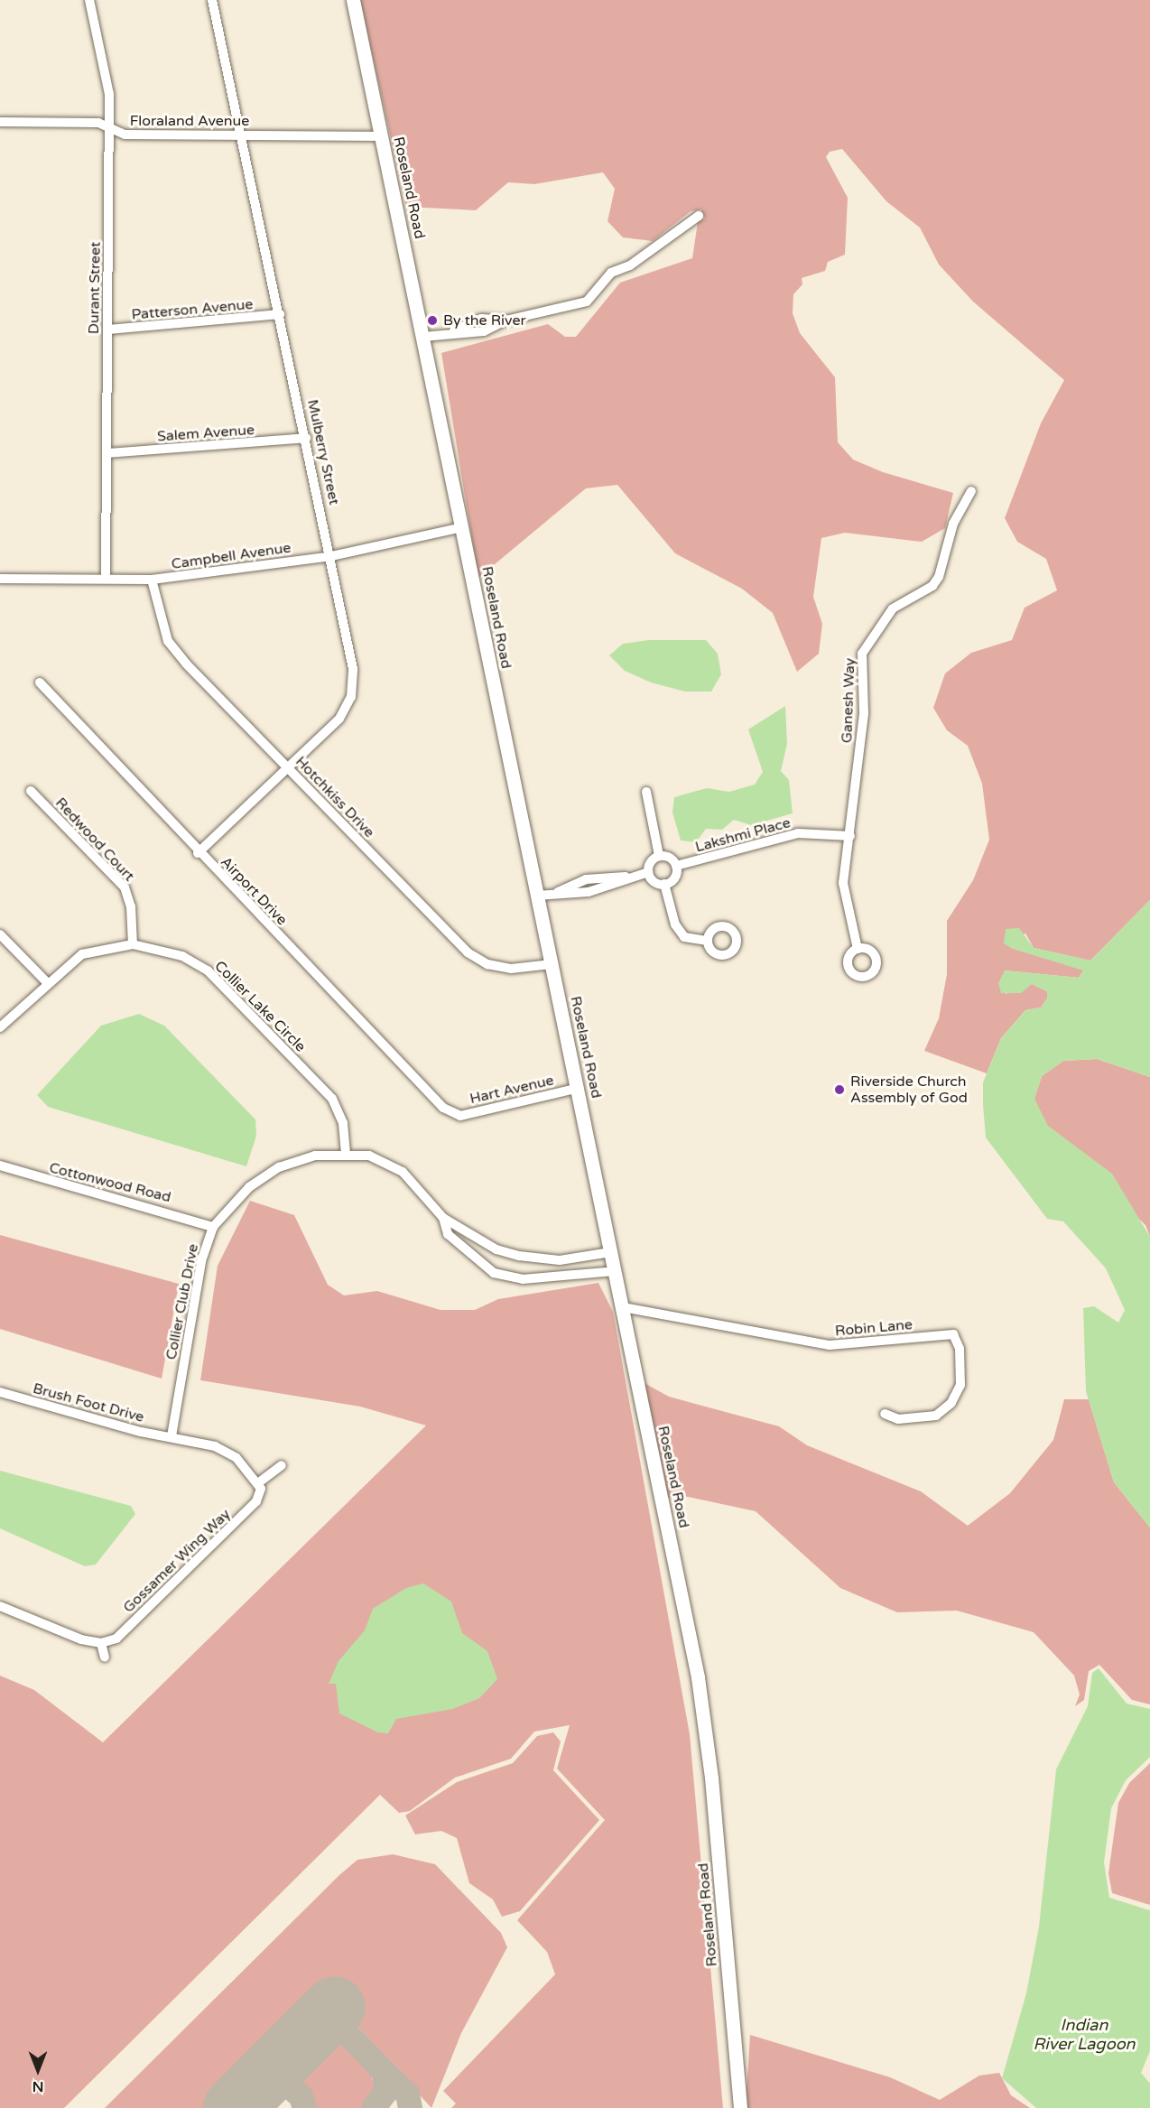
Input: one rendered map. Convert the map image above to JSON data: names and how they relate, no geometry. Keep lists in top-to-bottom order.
{
  "streets": {
    "main road": ["Roseland Road"],
    "street": [
      "Floraland Avenue",
      "Durant Street",
      "Patterson Avenue",
      "Salem Avenue",
      "Mulberry Street",
      "Campbell Avenue",
      "Ganesh Way",
      "Hotchkiss Drive",
      "Lakshmi Place",
      "Redwood Court",
      "Airport Drive",
      "Collier Lake Circle",
      "Hart Avenue",
      "Cottonwood Road",
      "Collier Club Drive",
      "Robin Lane",
      "Brush Foot Drive",
      "Gossamer Wing Way"
    ]
  },
  "crossings": [
    ["Floraland Avenue", "Roseland Road"],
    ["Floraland Avenue", "Durant Street"],
    ["Floraland Avenue", "Mulberry Street"],
    ["Roseland Road", "Campbell Avenue"],
    ["Roseland Road", "Hotchkiss Drive"],
    ["Roseland Road", "Hart Avenue"],
    ["Roseland Road", "Collier Club Drive"],
    ["Roseland Road", "Robin Lane"],
    ["Durant Street", "Patterson Avenue"],
    ["Durant Street", "Salem Avenue"],
    ["Durant Street", "Campbell Avenue"],
    ["Patterson Avenue", "Mulberry Street"],
    ["Salem Avenue", "Mulberry Street"],
    ["Mulberry Street", "Campbell Avenue"],
    ["Mulberry Street", "Hotchkiss Drive"],
    ["Mulberry Street", "Airport Drive"],
    ["Campbell Avenue", "Hotchkiss Drive"],
    ["Ganesh Way", "Lakshmi Place"],
    ["Redwood Court", "Collier Lake Circle"],
    ["Airport Drive", "Hart Avenue"],
    ["Collier Lake Circle", "Collier Club Drive"],
    ["Cottonwood Road", "Collier Club Drive"],
    ["Collier Club Drive", "Brush Foot Drive"]
  ],
  "water": ["Indian River Lagoon"],
  "places": ["By the River", "Riverside Church Assembly of God"],
  "north": "bottom"
}
